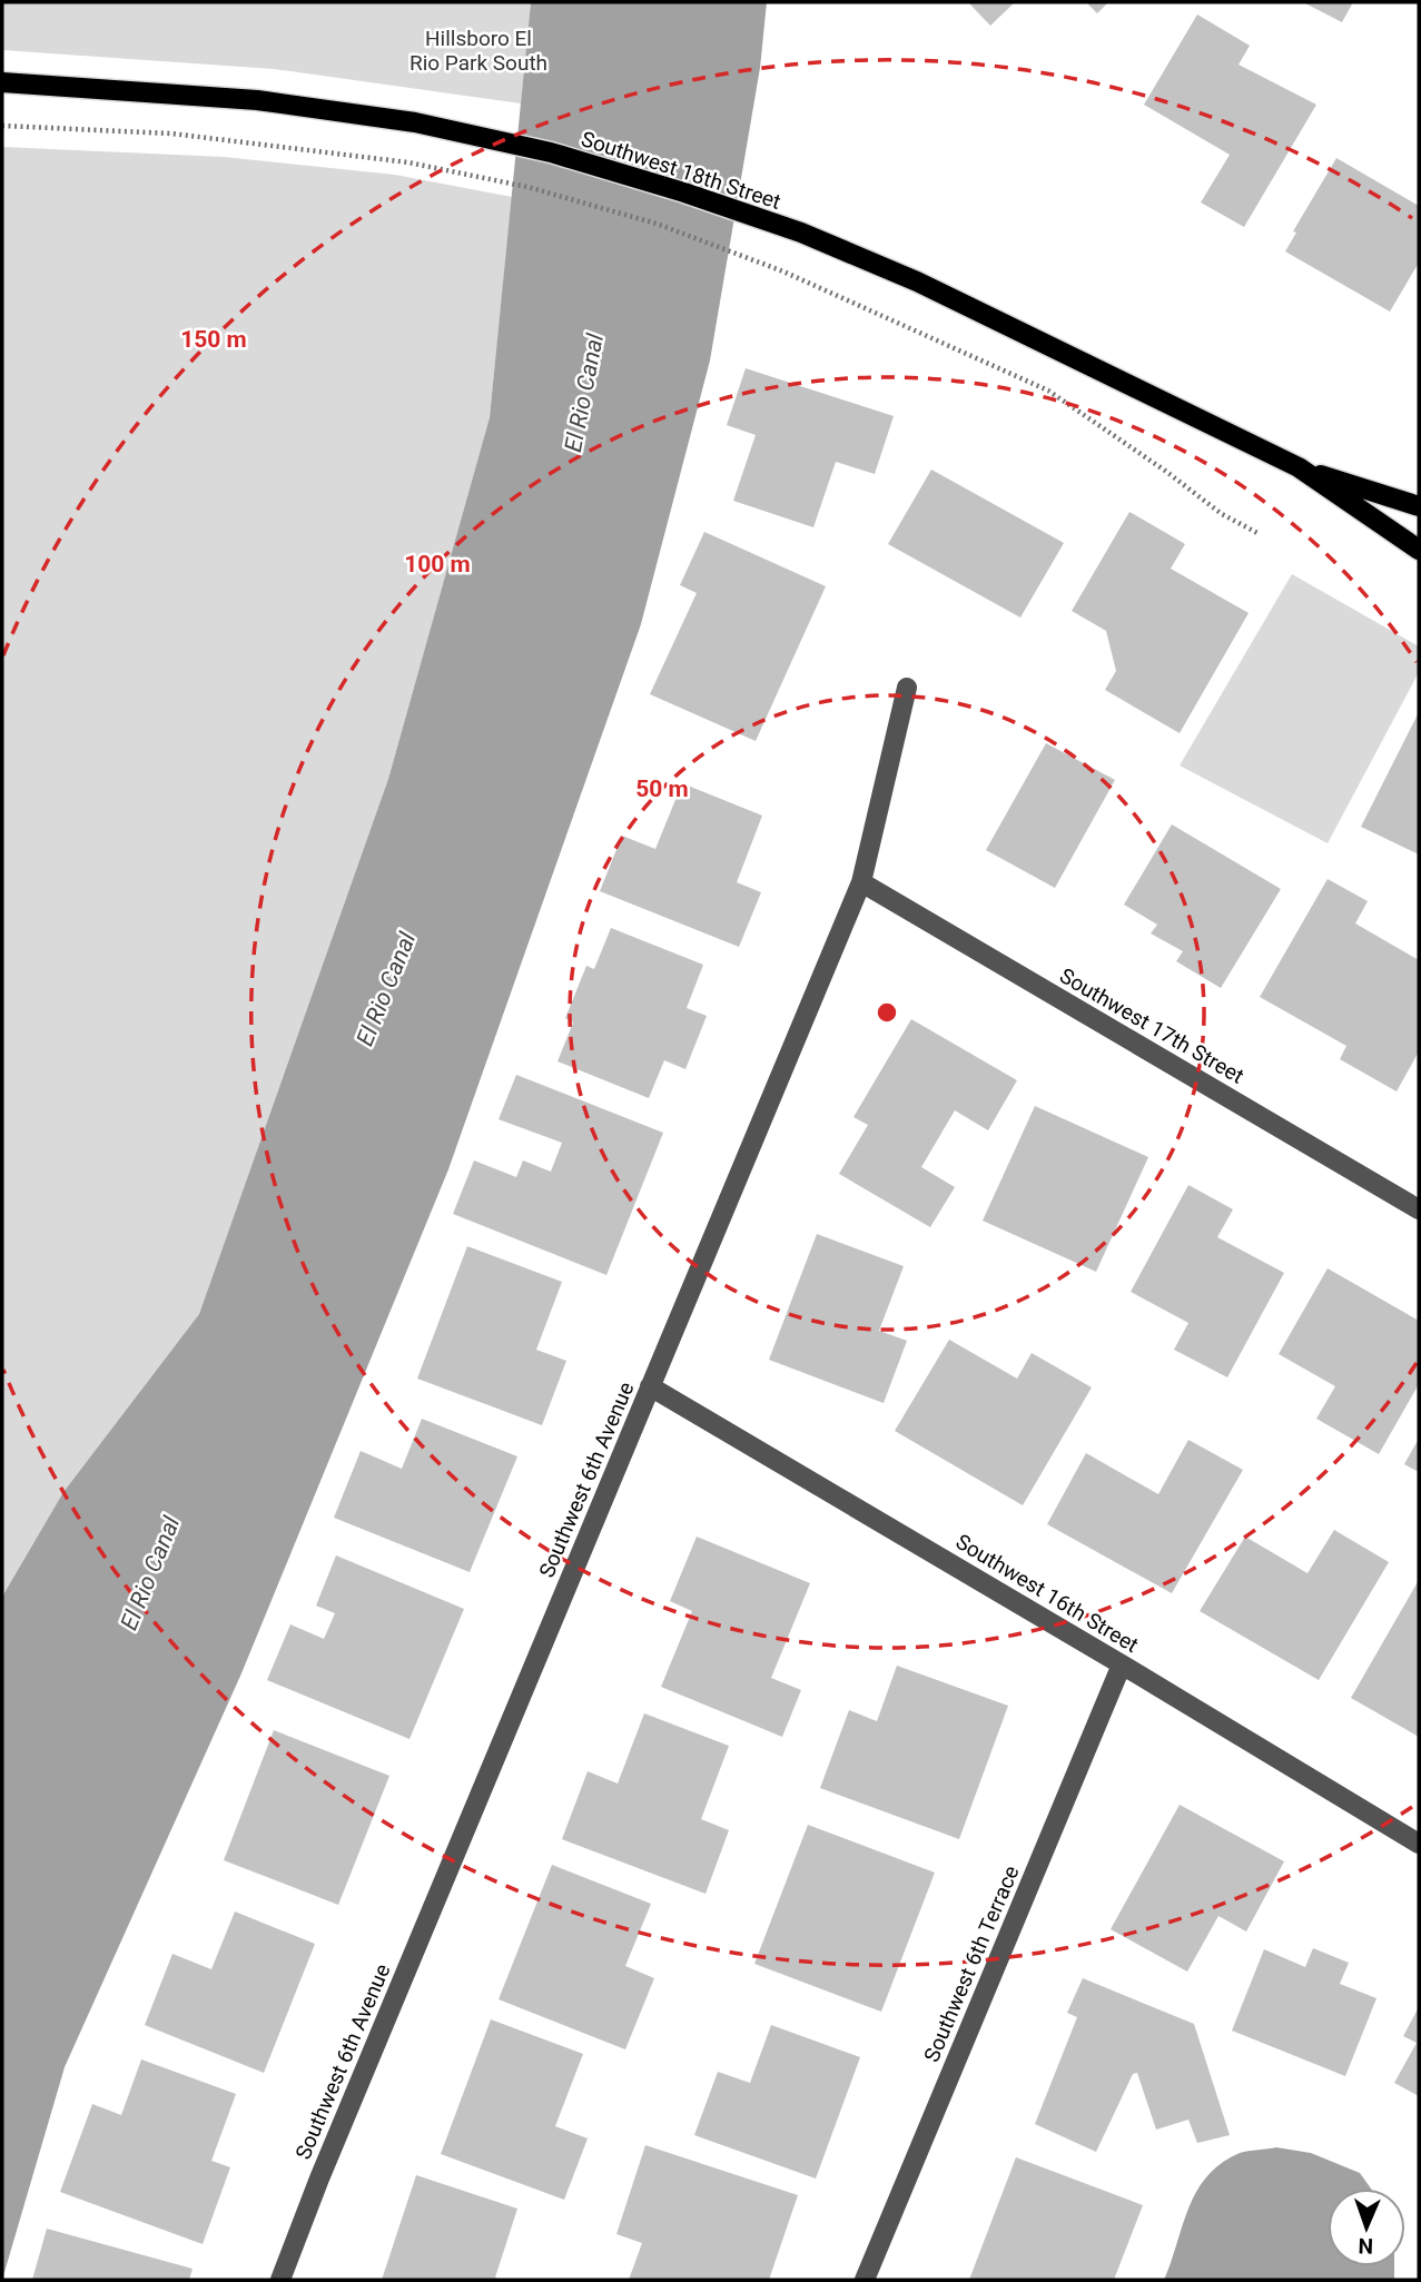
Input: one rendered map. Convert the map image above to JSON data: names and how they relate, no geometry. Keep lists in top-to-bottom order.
{
  "streets": {
    "main road": ["Southwest 18th Street"],
    "street": [
      "Southwest 17th Street",
      "Southwest 6th Avenue",
      "Southwest 16th Street",
      "Southwest 6th Terrace"
    ]
  },
  "crossings": [
    ["Southwest 17th Street", "Southwest 6th Avenue"],
    ["Southwest 6th Avenue", "Southwest 16th Street"],
    ["Southwest 16th Street", "Southwest 6th Terrace"]
  ],
  "water": ["El Rio Canal"],
  "parks": ["Hillsboro El Rio Park South"],
  "north": "bottom",
  "rings": ["150 m", "100 m", "50 m"]
}
